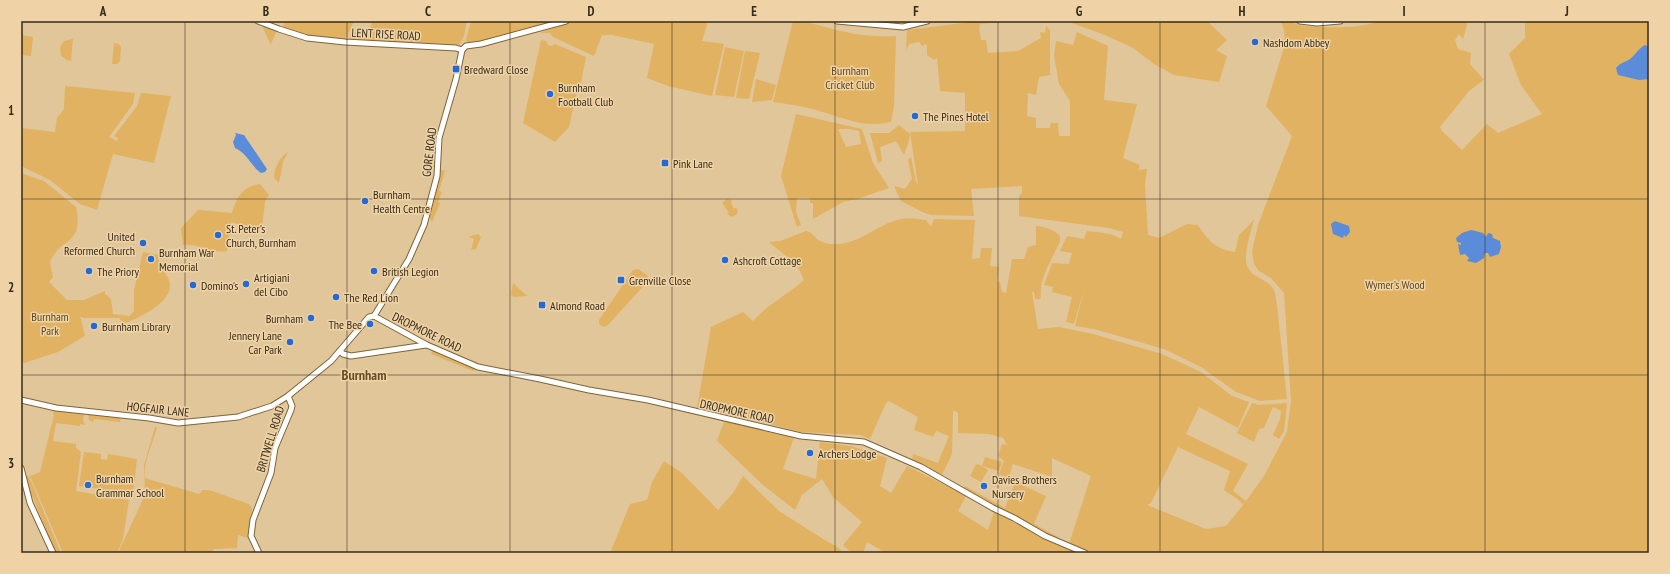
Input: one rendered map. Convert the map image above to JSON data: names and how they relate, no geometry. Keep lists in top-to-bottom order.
{
  "streets": {
    "street": [
      "LENT RISE ROAD",
      "GORE ROAD",
      "DROPMORE ROAD",
      "HOGFAIR LANE",
      "BRITWELL ROAD"
    ]
  },
  "crossings": [
    ["LENT RISE ROAD", "GORE ROAD"],
    ["GORE ROAD", "DROPMORE ROAD"],
    ["GORE ROAD", "BRITWELL ROAD"],
    ["DROPMORE ROAD", "BRITWELL ROAD"],
    ["HOGFAIR LANE", "BRITWELL ROAD"]
  ],
  "districts": ["Burnham"],
  "parks": ["Burnham Cricket Club", "Wymer's Wood", "Burnham Park"],
  "places": {
    "other": [
      "Nashdom Abbey",
      "Burnham Football Club",
      "The Pines Hotel",
      "Burnham Health Centre",
      "St. Peter's Church, Burnham",
      "United Reformed Church",
      "Burnham War Memorial",
      "Ashcroft Cottage",
      "The Priory",
      "British Legion",
      "Artigiani del Cibo",
      "Domino's",
      "The Red Lion",
      "Burnham",
      "The Bee",
      "Burnham Library",
      "Jennery Lane Car Park",
      "Archers Lodge",
      "Burnham Grammar School",
      "Davies Brothers Nursery"
    ],
    "transit": [
      "Bredward Close",
      "Pink Lane",
      "Grenville Close",
      "Almond Road"
    ]
  },
  "grid": {
    "columns": [
      "A",
      "B",
      "C",
      "D",
      "E",
      "F",
      "G",
      "H",
      "I",
      "J"
    ],
    "rows": ["1", "2", "3"]
  }
}
